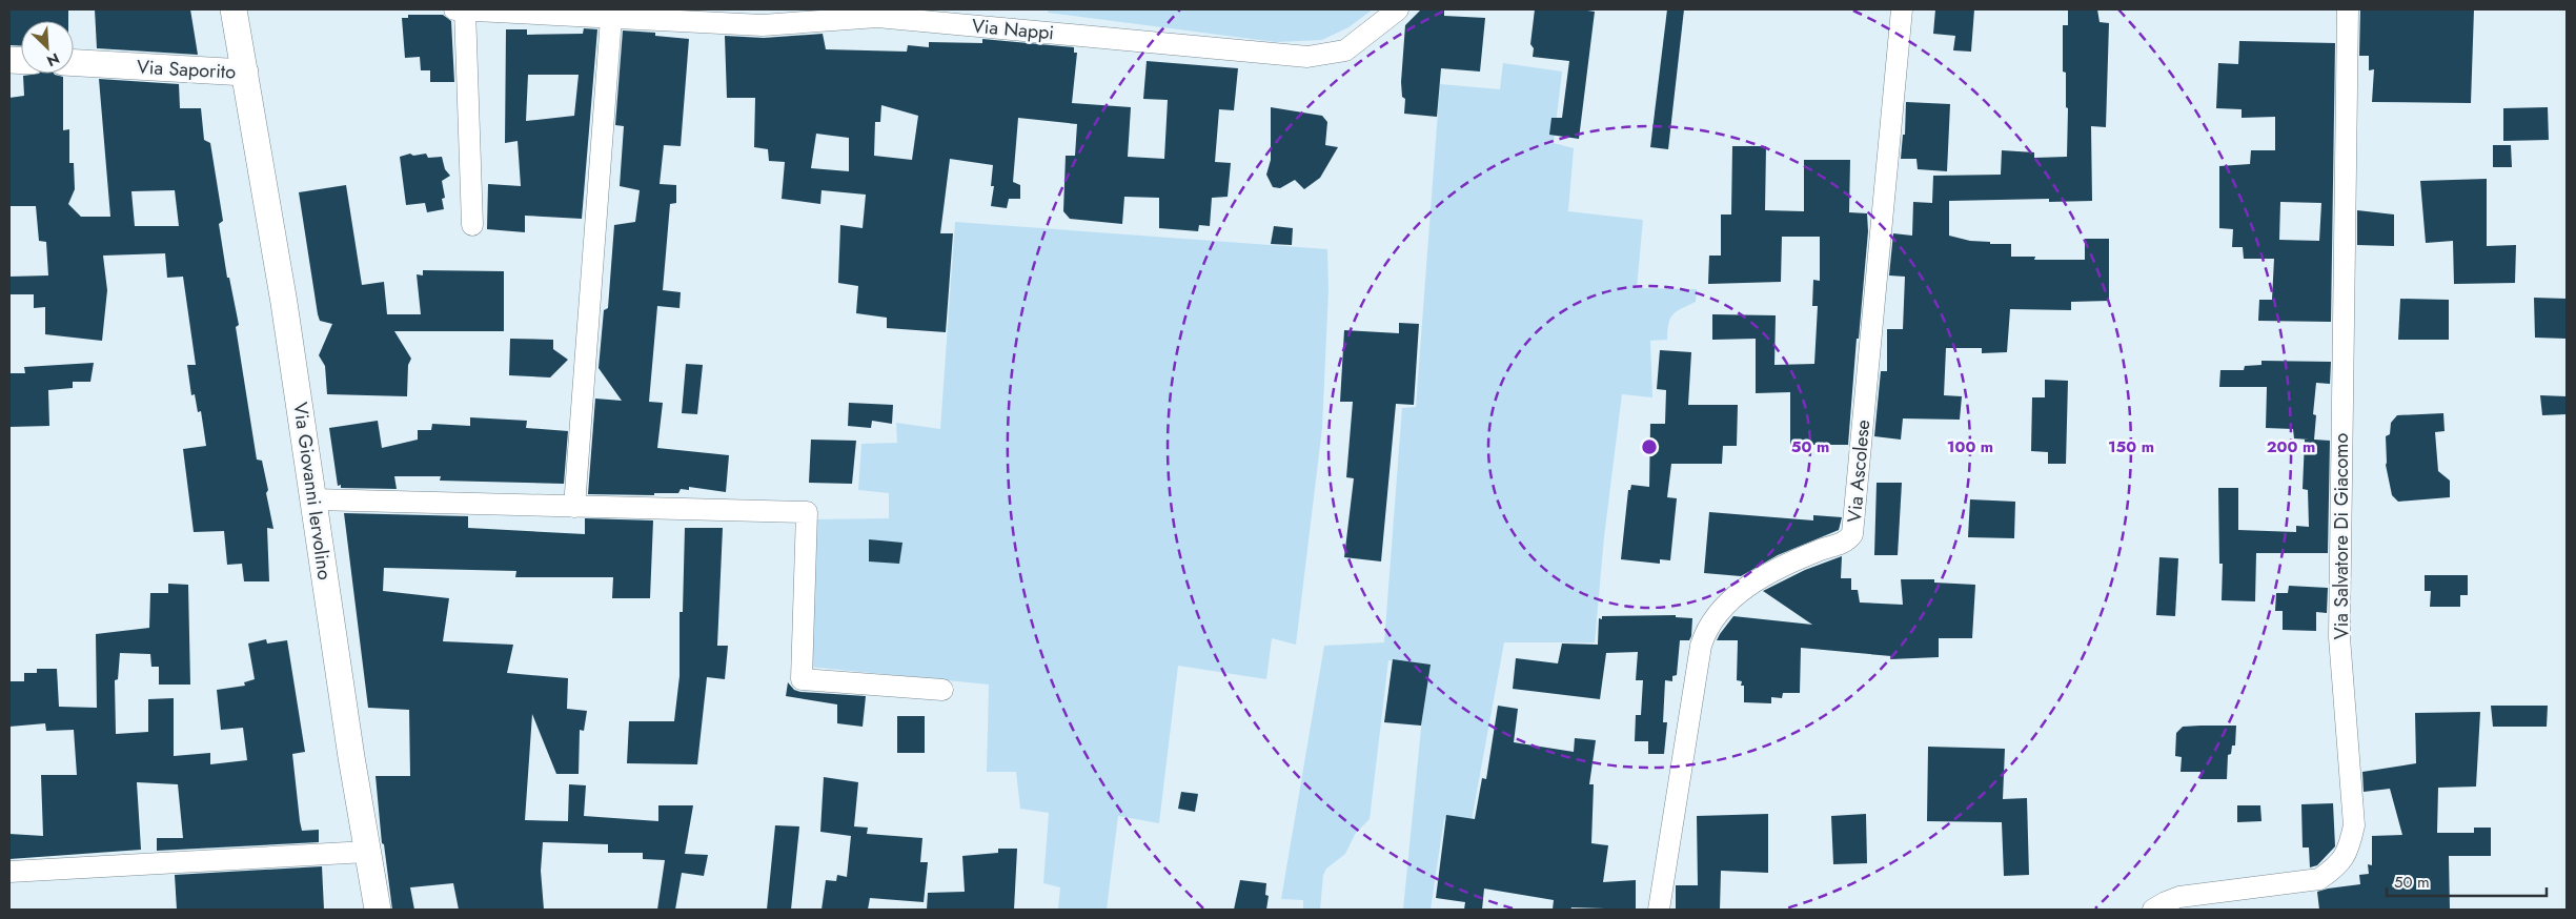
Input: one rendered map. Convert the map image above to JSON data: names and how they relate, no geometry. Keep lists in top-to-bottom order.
{
  "streets": {
    "street": [
      "Via Nappi",
      "Via Saporito",
      "Via Ascolese",
      "Via Giovanni Iervolino",
      "Via Salvatore Di Giacomo"
    ]
  },
  "crossings": [
    ["Via Saporito", "Via Giovanni Iervolino"]
  ],
  "scale_bar": "50 m",
  "north": "bottom right",
  "rings": [
    "50 m",
    "100 m",
    "150 m",
    "200 m"
  ]
}
